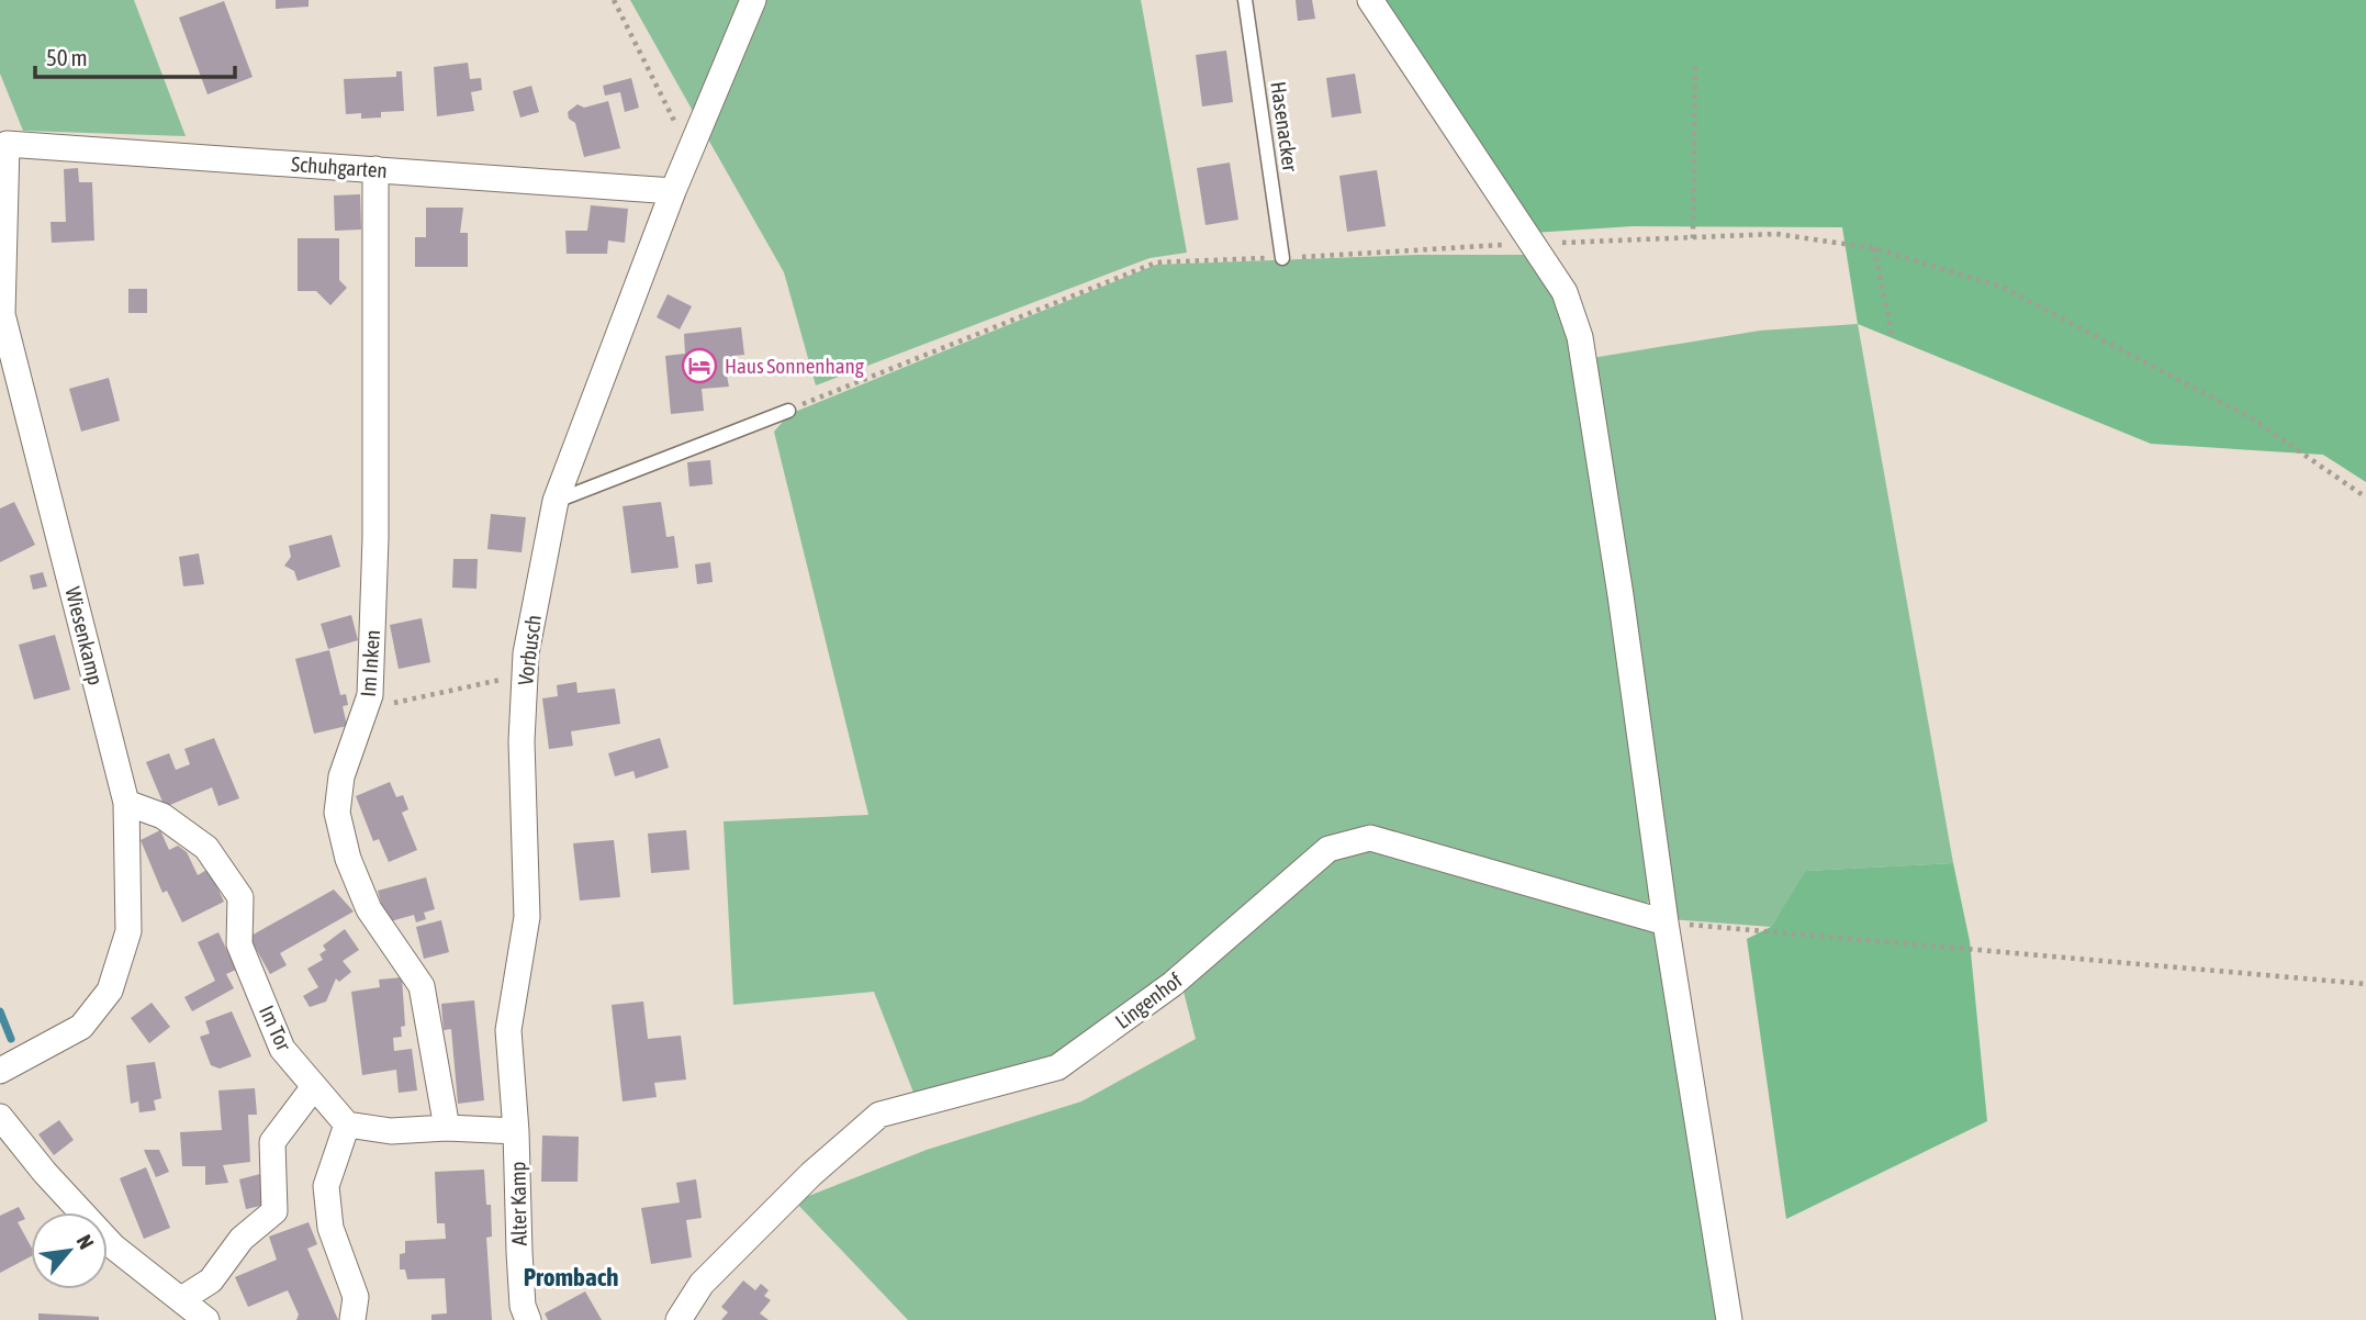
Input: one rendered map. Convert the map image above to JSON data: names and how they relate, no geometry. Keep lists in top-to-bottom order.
{
  "streets": {
    "street": [
      "Schuhgarten",
      "Wiesenkamp",
      "Vorbusch",
      "Im Inken",
      "Lingenhof",
      "Im Tor",
      "Alter Kamp"
    ],
    "lane": ["Hasenacker"]
  },
  "crossings": [
    ["Schuhgarten", "Wiesenkamp"],
    ["Schuhgarten", "Vorbusch"],
    ["Schuhgarten", "Im Inken"],
    ["Wiesenkamp", "Im Tor"],
    ["Vorbusch", "Alter Kamp"]
  ],
  "districts": ["Prombach"],
  "places": {
    "hotel": ["Haus Sonnenhang"]
  },
  "scale_bar": "50 m",
  "north": "top right"
}
